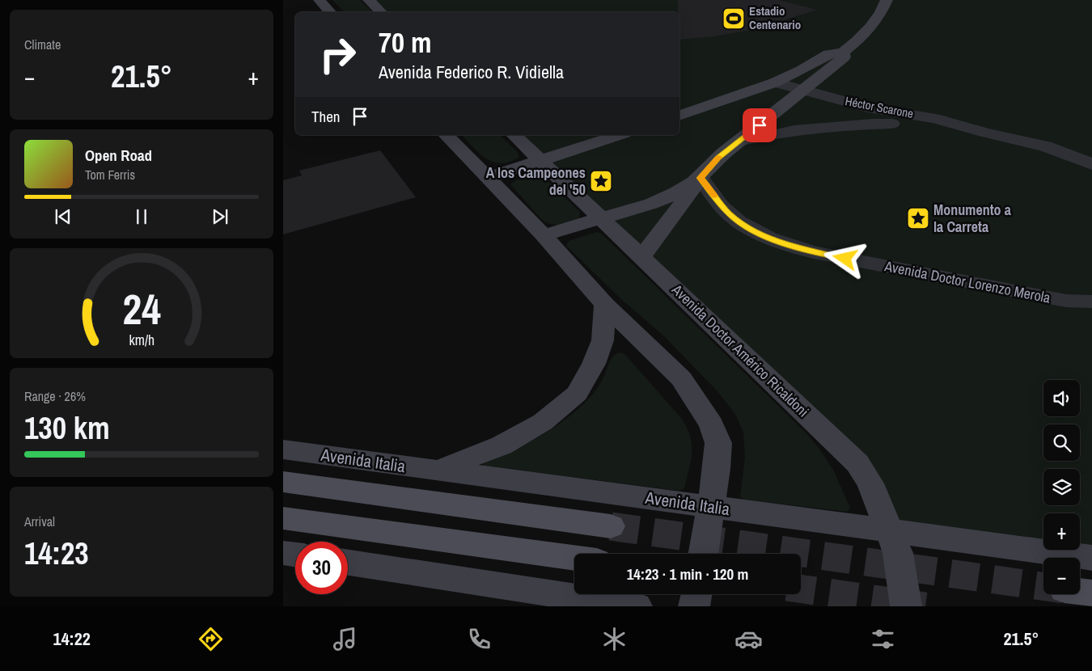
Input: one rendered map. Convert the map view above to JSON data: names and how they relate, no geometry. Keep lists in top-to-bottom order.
{
  "streets": {
    "street": [
      "Héctor Scarone",
      "Avenida Doctor Lorenzo Merola",
      "Avenida Doctor Américo Ricaldoni",
      "Avenida Italia"
    ]
  },
  "crossings": [
    ["Avenida Doctor Américo Ricaldoni", "Avenida Italia"]
  ],
  "places": {
    "sports": ["Estadio Centenario"],
    "place": ["A los Campeones del '50", "Monumento a la Carreta"]
  },
  "page": {
    "tile": [
      "Climate",
      ["Range · 26%", "130 km"],
      ["Arrival", "14:23"]
    ],
    "turn": ["70 m", "Avenida Federico R. Vidiella"],
    "heat": ["−", "21.5°", "+"],
    "then": "Then",
    "song": ["Open Road", "Tom Ferris"],
    "map_buttons": ["+", "−"],
    "limit": "30",
    "trip": "14:23 · 1 min · 120 m",
    "tabs": ["14:22", "21.5°"],
    "gauge": ["24", "km/h"]
  }
}
